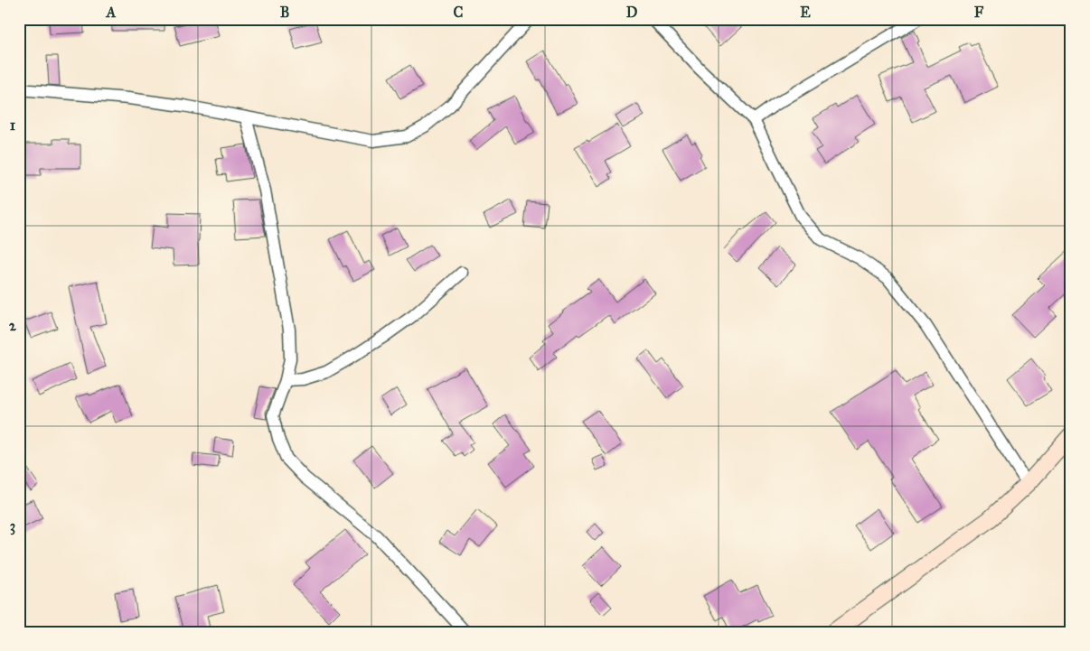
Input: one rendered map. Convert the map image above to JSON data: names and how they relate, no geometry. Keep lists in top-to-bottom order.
{
  "grid": {
    "columns": [
      "A",
      "B",
      "C",
      "D",
      "E",
      "F"
    ],
    "rows": ["1", "2", "3"]
  }
}
